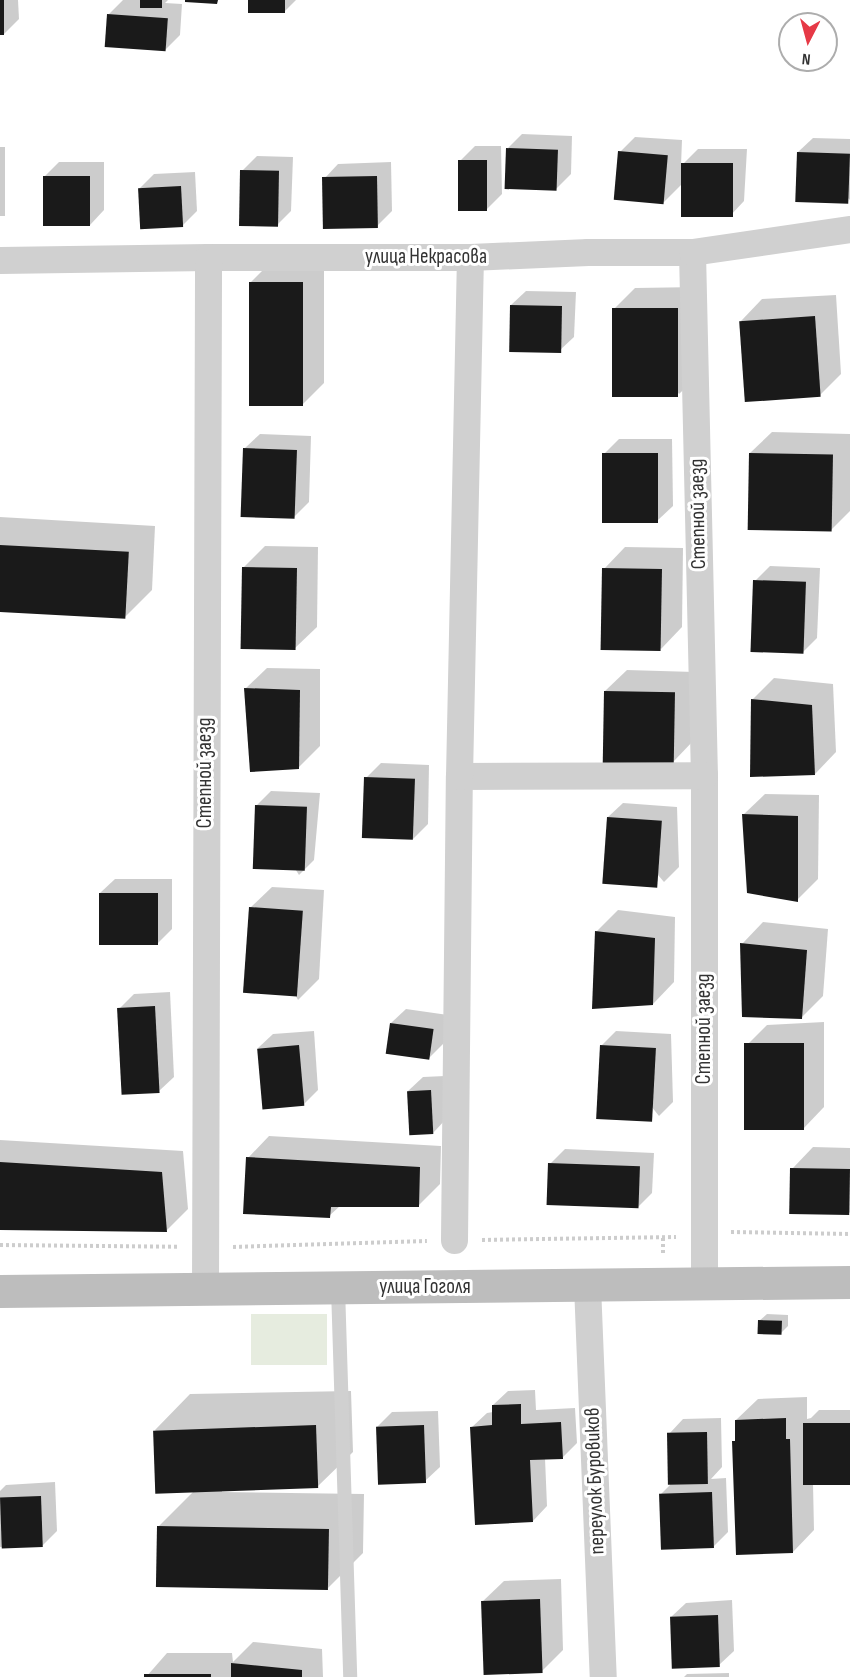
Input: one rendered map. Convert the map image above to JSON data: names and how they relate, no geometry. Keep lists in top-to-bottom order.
{
  "streets": {
    "main road": ["улица Гоголя"],
    "street": ["улица Некрасова", "Степной заезд", "переулок Буровиков"]
  },
  "crossings": [
    ["улица Некрасова", "Степной заезд"],
    ["Степной заезд", "улица Гоголя"],
    ["улица Гоголя", "переулок Буровиков"]
  ],
  "north": "bottom"
}
